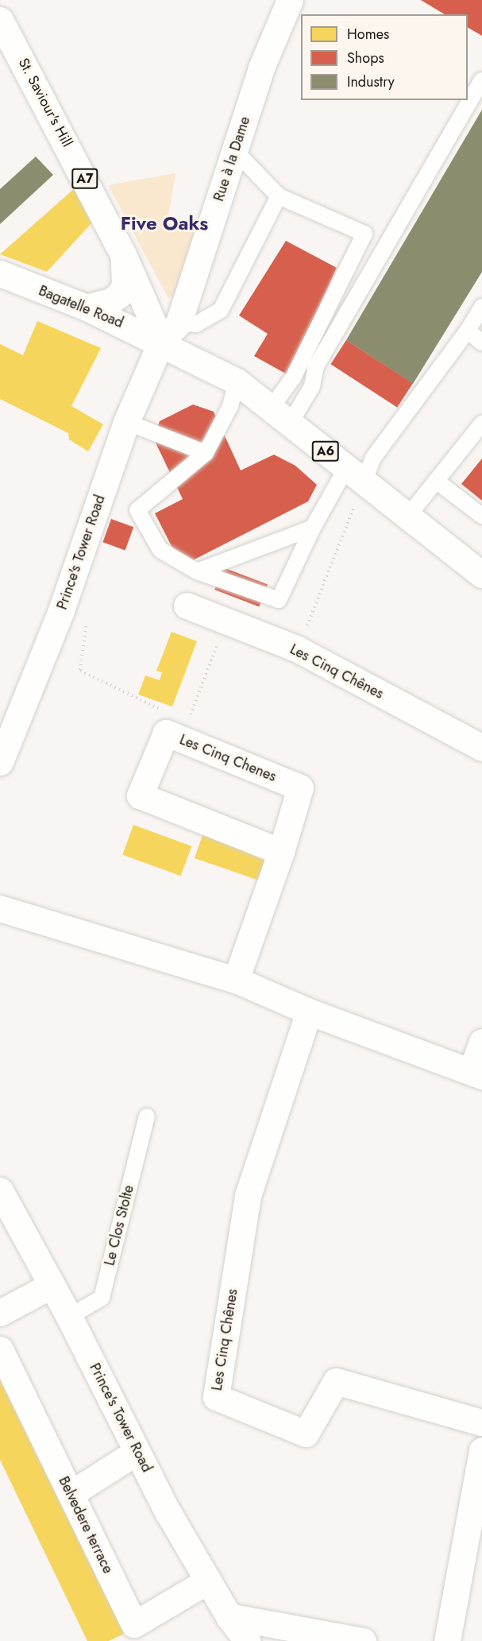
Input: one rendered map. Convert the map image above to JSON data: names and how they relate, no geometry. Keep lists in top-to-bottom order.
{
  "streets": {
    "street": [
      "St. Saviour's Hill",
      "Rue à la Dame",
      "A7",
      "Bagatelle Road",
      "A6",
      "Prince's Tower Road",
      "Les Cinq Chênes",
      "Les Cinq Chenes",
      "Belvedere terrace"
    ],
    "lane": ["Le Clos Stolte"]
  },
  "crossings": [
    ["St. Saviour's Hill", "Rue à la Dame"],
    ["St. Saviour's Hill", "Bagatelle Road"],
    ["St. Saviour's Hill", "A6"],
    ["St. Saviour's Hill", "Prince's Tower Road"],
    ["Rue à la Dame", "Bagatelle Road"],
    ["Rue à la Dame", "A6"],
    ["Rue à la Dame", "Prince's Tower Road"],
    ["Bagatelle Road", "A6"],
    ["Bagatelle Road", "Prince's Tower Road"],
    ["A6", "Prince's Tower Road"],
    ["Prince's Tower Road", "Le Clos Stolte"],
    ["Prince's Tower Road", "Belvedere terrace"]
  ],
  "districts": ["Five Oaks"],
  "legend": ["Homes", "Shops", "Industry"]
}
